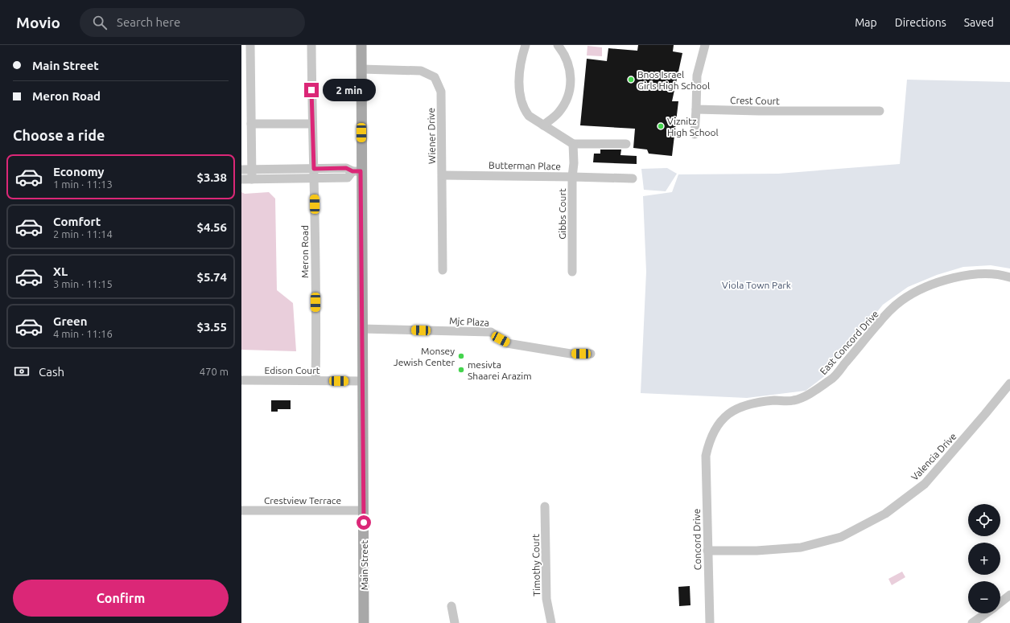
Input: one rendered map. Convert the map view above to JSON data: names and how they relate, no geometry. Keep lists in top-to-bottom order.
{
  "streets": {
    "main road": ["Main Street"],
    "street": [
      "Crest Court",
      "Wiener Drive",
      "Butterman Place",
      "Gibbs Court",
      "Meron Road",
      "Mjc Plaza",
      "East Concord Drive",
      "Edison Court",
      "Valencia Drive",
      "Crestview Terrace",
      "Concord Drive",
      "Timothy Court"
    ]
  },
  "crossings": [
    ["Wiener Drive", "Butterman Place"],
    ["Wiener Drive", "Main Street"],
    ["Butterman Place", "Gibbs Court"],
    ["Meron Road", "Edison Court"],
    ["Mjc Plaza", "Main Street"],
    ["East Concord Drive", "Concord Drive"],
    ["Edison Court", "Main Street"],
    ["Valencia Drive", "Concord Drive"],
    ["Crestview Terrace", "Main Street"]
  ],
  "parks": ["Viola Town Park"],
  "places": [
    "Bnos Israel Girls High School",
    "Viznitz High School",
    "Monsey Jewish Center",
    "mesivta Shaarei Arazim"
  ],
  "page": {
    "header": "Movio",
    "search": "Search here",
    "nav": ["Map", "Directions", "Saved"],
    "banner": ["Main Street", "Meron Road"],
    "bubble": "2 min",
    "heading": "Choose a ride",
    "list": [
      {
        "name": "Economy",
        "note": "1 min · 11:13",
        "value": "$3.38"
      },
      {
        "name": "Comfort",
        "note": "2 min · 11:14",
        "value": "$4.56"
      },
      {
        "name": "XL",
        "note": "3 min · 11:15",
        "value": "$5.74"
      },
      {
        "name": "Green",
        "note": "4 min · 11:16",
        "value": "$3.55"
      }
    ],
    "pay": ["Cash", "470 m"],
    "map_buttons": ["+", "−"],
    "buttons": "Confirm"
  }
}
